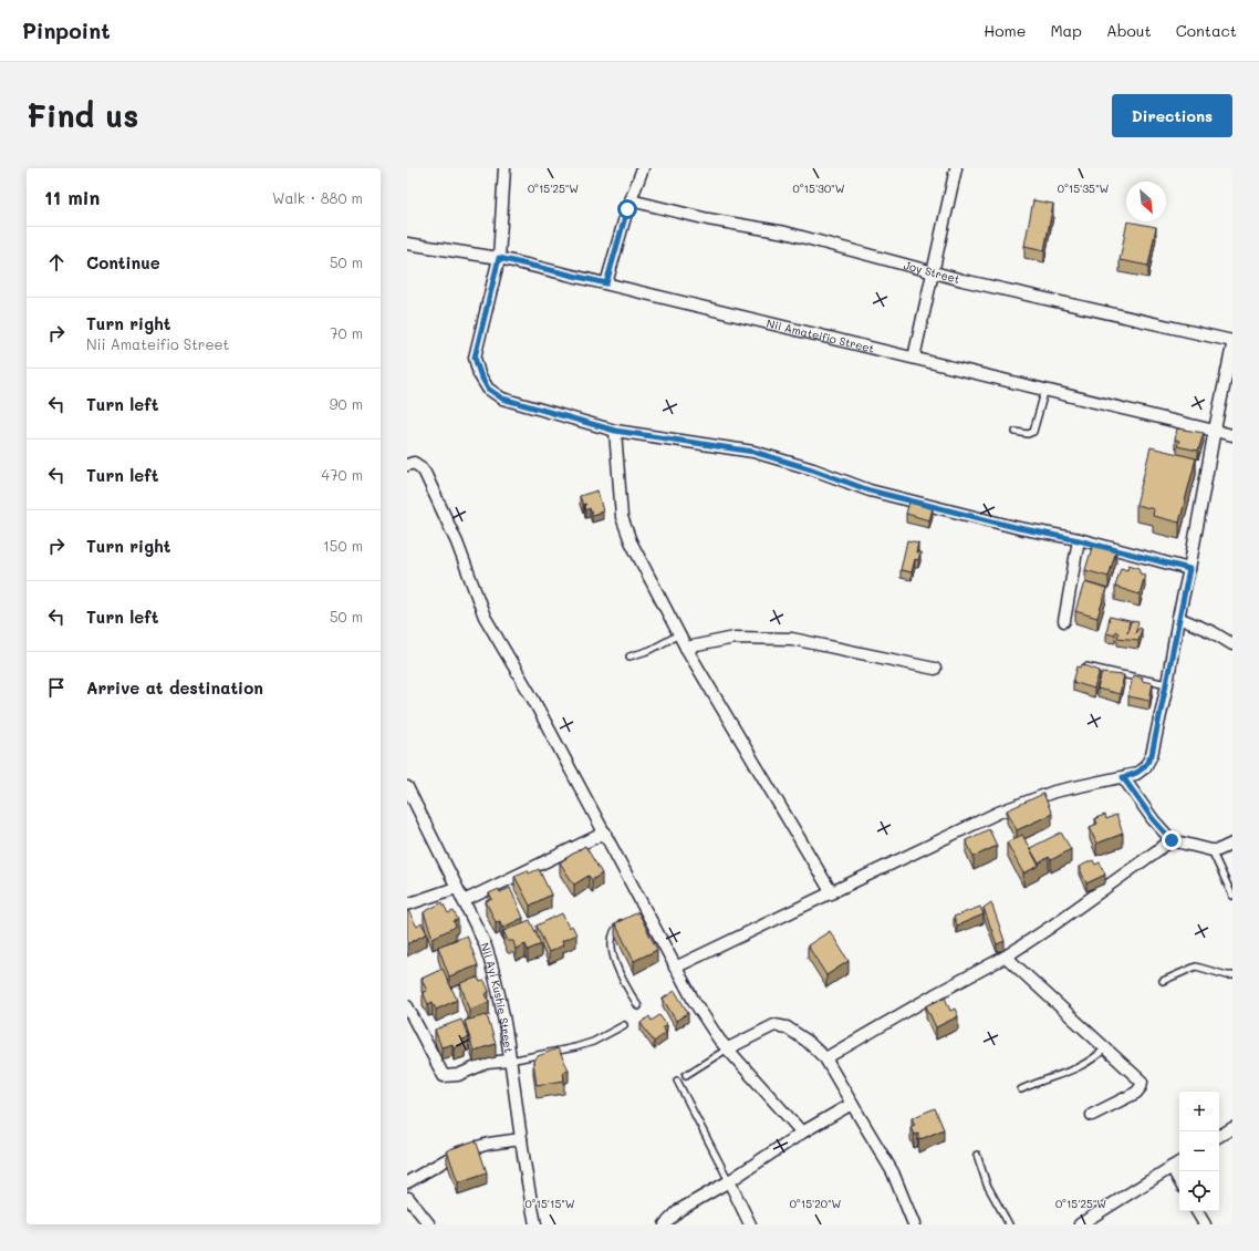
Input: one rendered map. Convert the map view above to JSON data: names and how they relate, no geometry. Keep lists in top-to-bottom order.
{
  "streets": {
    "street": ["Joy Street", "Nii Amateifio Street", "Nii Ayi Kushie Street"]
  },
  "north": "bottom right",
  "page": {
    "header": "Pinpoint",
    "nav": [
      "Home",
      "Map",
      "About",
      "Contact"
    ],
    "buttons": "Directions",
    "title": "Find us",
    "heading": ["11 min", "Walk · 880 m"],
    "list": [
      ["Continue", "50 m"],
      ["Turn right", "Nii Amateifio Street", "70 m"],
      ["Turn left", "90 m"],
      ["Turn left", "470 m"],
      ["Turn right", "150 m"],
      ["Turn left", "50 m"],
      "Arrive at destination"
    ],
    "map_buttons": ["+", "−"]
  },
  "coordinates": [
    "0°15'25\"W",
    "0°15'30\"W",
    "0°15'35\"W",
    "0°15'15\"W",
    "0°15'20\"W"
  ]
}
